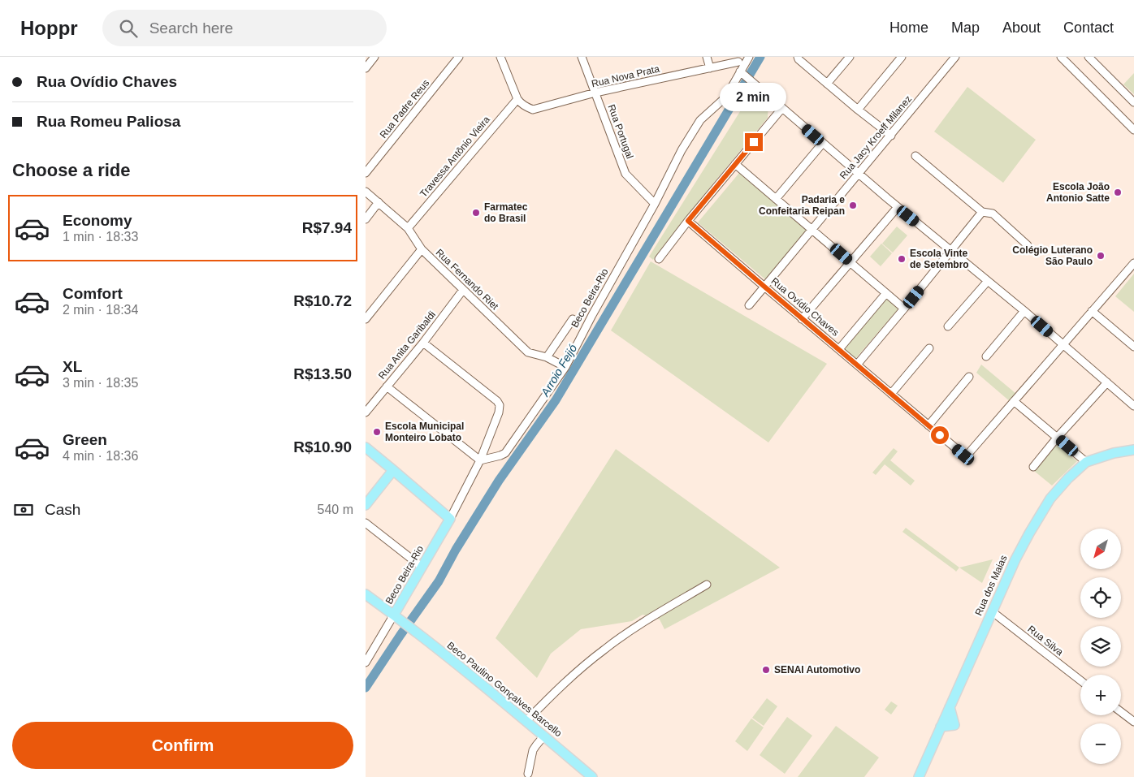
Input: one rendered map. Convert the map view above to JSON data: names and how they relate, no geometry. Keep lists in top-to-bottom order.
{
  "streets": {
    "main road": ["Beco Beira-Rio", "Rua dos Maias", "Beco Paulino Gonçalves Barcello"],
    "street": [
      "Rua Nova Prata",
      "Rua Padre Reus",
      "Rua Portugal",
      "Rua Jacy Kroeff Milanez",
      "Travessa Antônio Vieira",
      "Rua Fernando Riet",
      "Rua Ovídio Chaves",
      "Rua Anita Garibaldi",
      "Rua Silva"
    ]
  },
  "crossings": [
    ["Rua Nova Prata", "Rua Portugal"],
    ["Rua Nova Prata", "Travessa Antônio Vieira"],
    ["Rua Portugal", "Beco Beira-Rio"],
    ["Rua Jacy Kroeff Milanez", "Rua Ovídio Chaves"],
    ["Travessa Antônio Vieira", "Rua Fernando Riet"],
    ["Rua Fernando Riet", "Beco Beira-Rio"],
    ["Rua Fernando Riet", "Rua Anita Garibaldi"],
    ["Beco Beira-Rio", "Beco Paulino Gonçalves Barcello"],
    ["Rua dos Maias", "Rua Silva"]
  ],
  "water": ["Arroio Feijó"],
  "places": [
    "Escola João Antonio Satte",
    "Padaria e Confeitaria Reipan",
    "Farmatec do Brasil",
    "Colégio Luterano São Paulo",
    "Escola Vinte de Setembro",
    "Escola Municipal Monteiro Lobato",
    "SENAI Automotivo"
  ],
  "north": "bottom left",
  "page": {
    "header": "Hoppr",
    "search": "Search here",
    "nav": [
      "Home",
      "Map",
      "About",
      "Contact"
    ],
    "banner": ["Rua Ovídio Chaves", "Rua Romeu Paliosa"],
    "bubble": "2 min",
    "heading": "Choose a ride",
    "list": [
      {
        "name": "Economy",
        "note": "1 min · 18:33",
        "value": "R$7.94"
      },
      {
        "name": "Comfort",
        "note": "2 min · 18:34",
        "value": "R$10.72"
      },
      {
        "name": "XL",
        "note": "3 min · 18:35",
        "value": "R$13.50"
      },
      {
        "name": "Green",
        "note": "4 min · 18:36",
        "value": "R$10.90"
      }
    ],
    "pay": ["Cash", "540 m"],
    "map_buttons": ["+", "−"],
    "buttons": "Confirm"
  }
}
